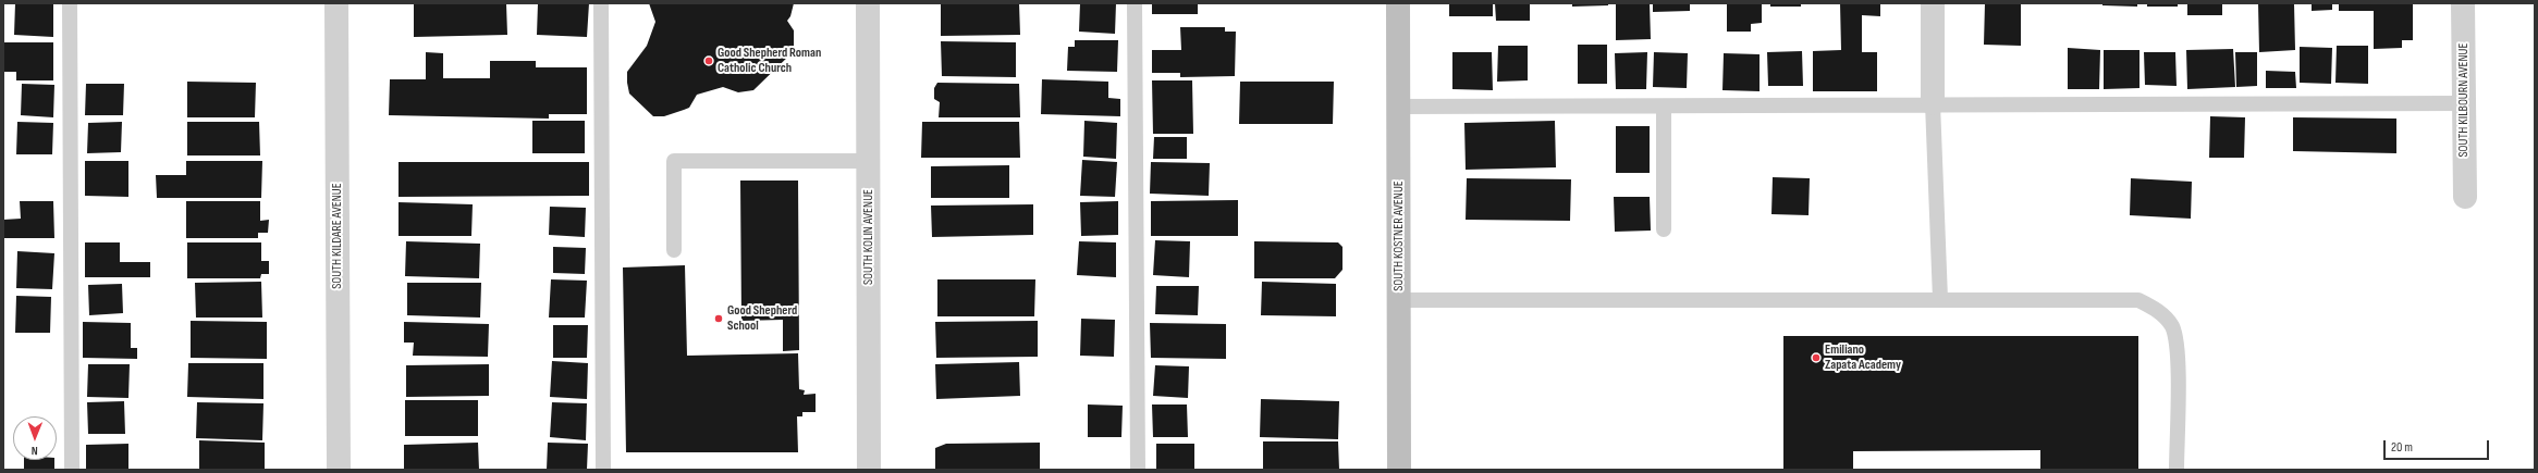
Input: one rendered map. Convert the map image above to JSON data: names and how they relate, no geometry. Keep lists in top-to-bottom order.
{
  "streets": {
    "street": [
      "SOUTH KILBOURN AVENUE",
      "SOUTH KILDARE AVENUE",
      "SOUTH KOSTNER AVENUE",
      "SOUTH KOLIN AVENUE"
    ]
  },
  "places": ["Good Shepherd Roman Catholic Church", "Good Shepherd School", "Emiliano Zapata Academy"],
  "scale_bar": "20 m",
  "north": "bottom"
}
